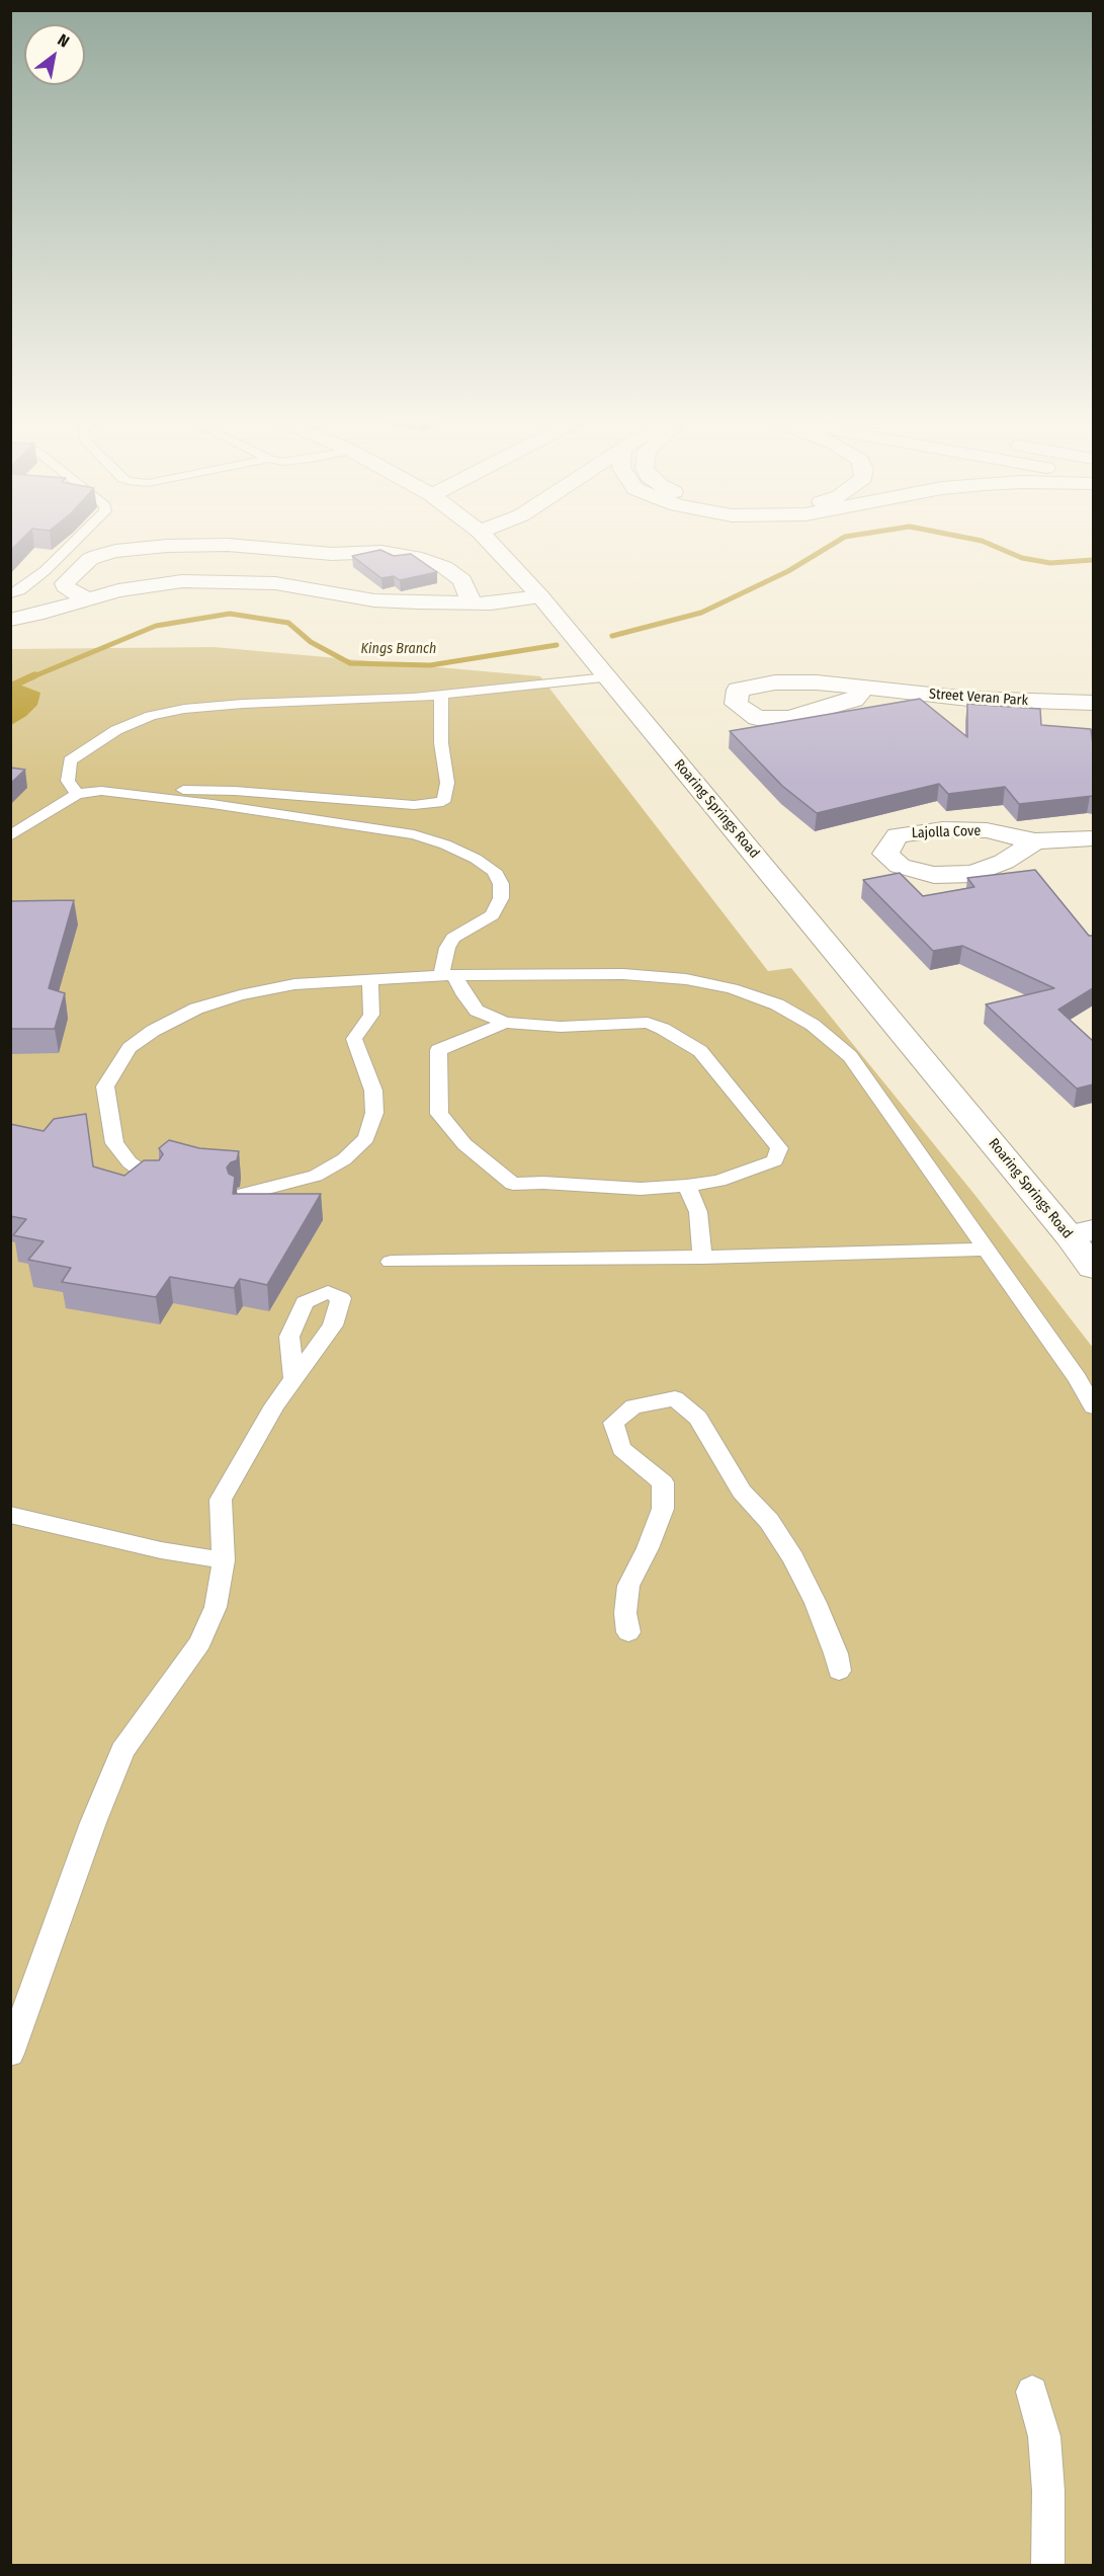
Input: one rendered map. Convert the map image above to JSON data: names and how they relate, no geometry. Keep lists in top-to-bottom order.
{
  "streets": {
    "street": ["Street Veran Park", "Roaring Springs Road", "Lajolla Cove"]
  },
  "water": ["Kings Branch"],
  "north": "top right"
}
